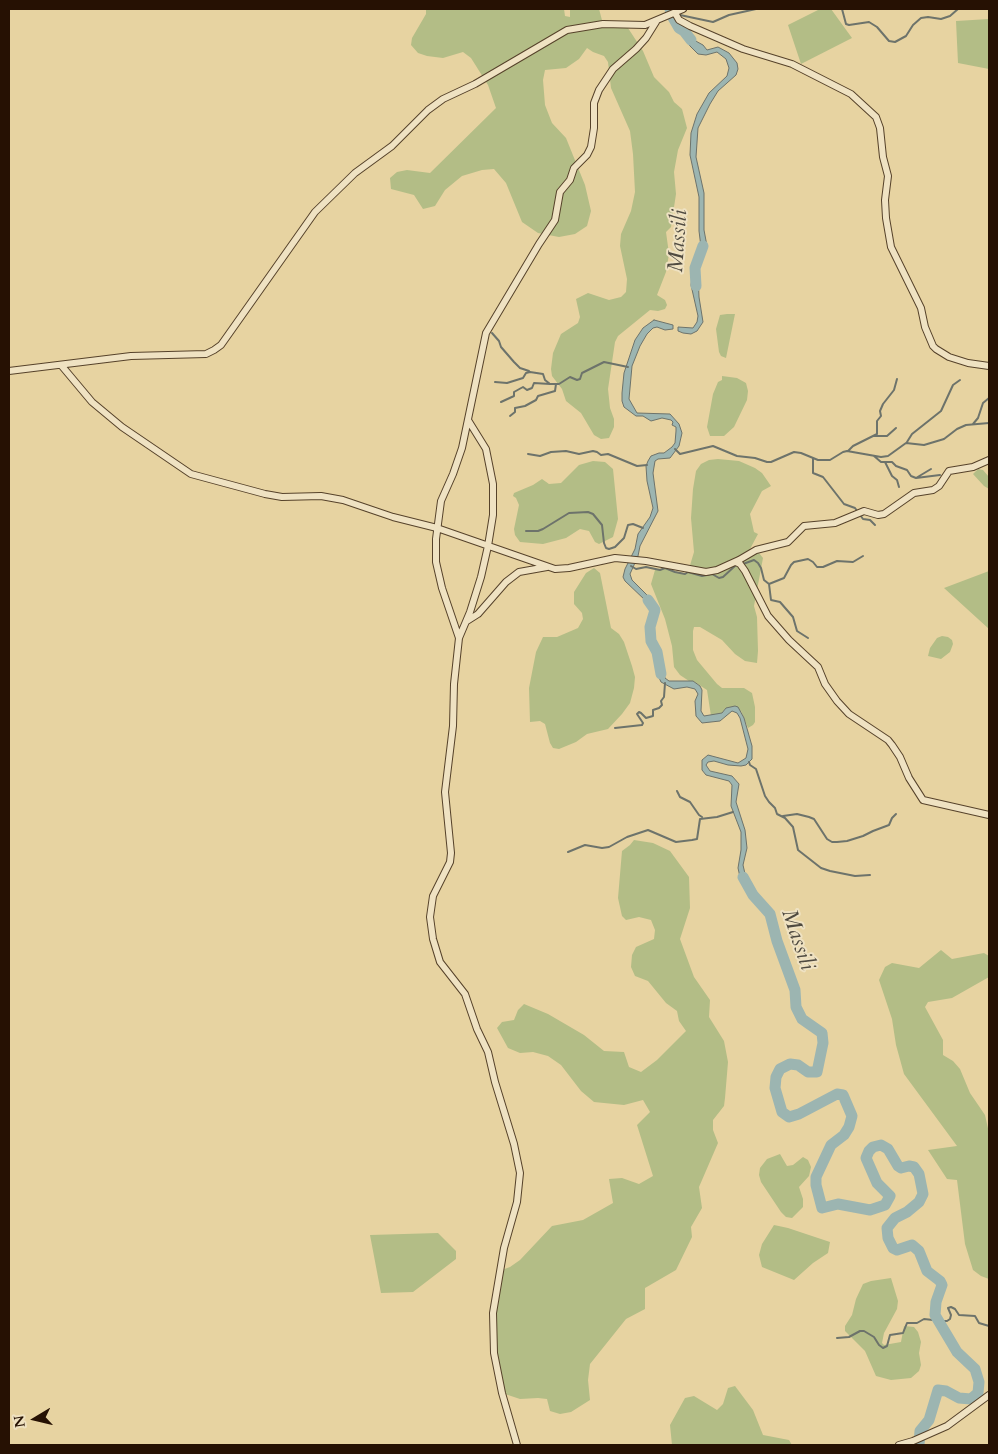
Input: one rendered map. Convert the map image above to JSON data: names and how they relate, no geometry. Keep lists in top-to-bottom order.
{
  "water": ["Massili"],
  "north": "left"
}
